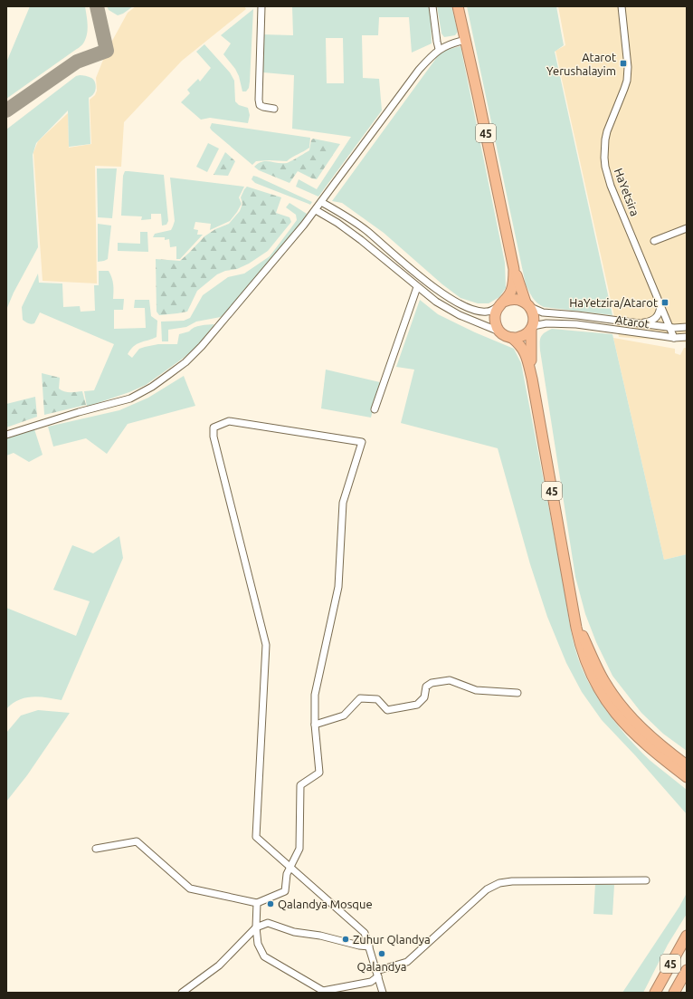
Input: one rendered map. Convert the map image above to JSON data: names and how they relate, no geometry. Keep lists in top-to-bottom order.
{
  "streets": {
    "highway": ["45"],
    "street": ["HaYetsira", "Atarot"]
  },
  "crossings": [
    ["45", "Atarot"],
    ["HaYetsira", "Atarot"]
  ],
  "places": {
    "transit": ["Atarot Yerushalayim", "HaYetzira/Atarot"],
    "other": ["Qalandya Mosque", "Zuhur Qlandya", "Qalandya"]
  }
}
